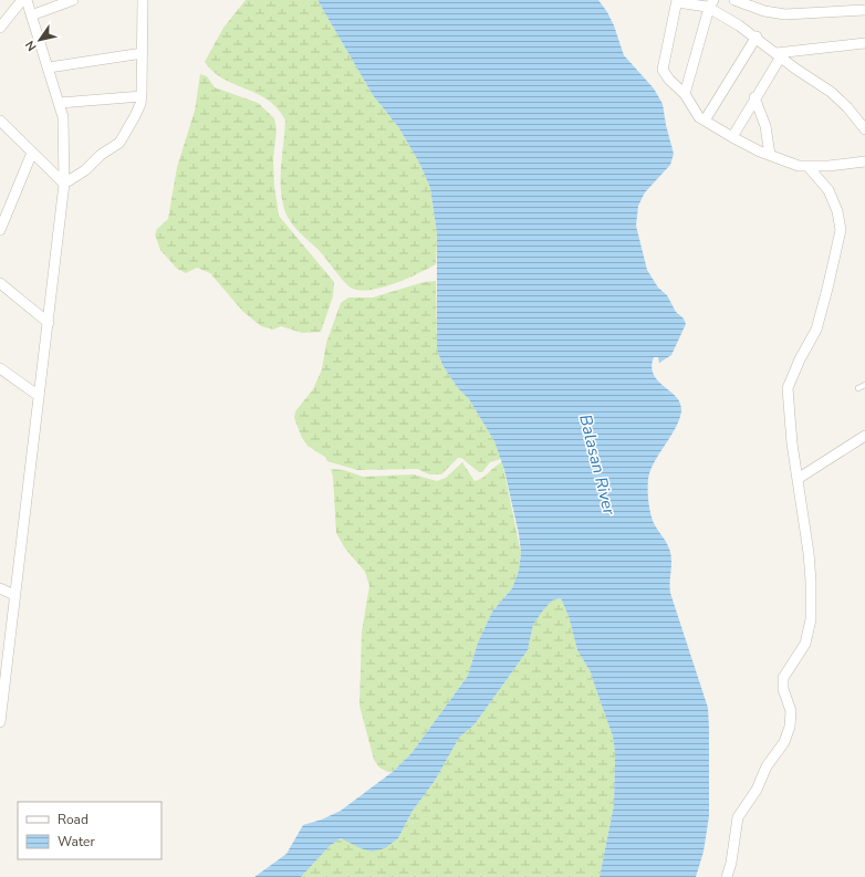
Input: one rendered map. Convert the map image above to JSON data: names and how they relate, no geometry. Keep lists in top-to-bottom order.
{
  "water": ["Balasan River"],
  "legend": ["Road", "Water"],
  "north": "bottom left"
}
